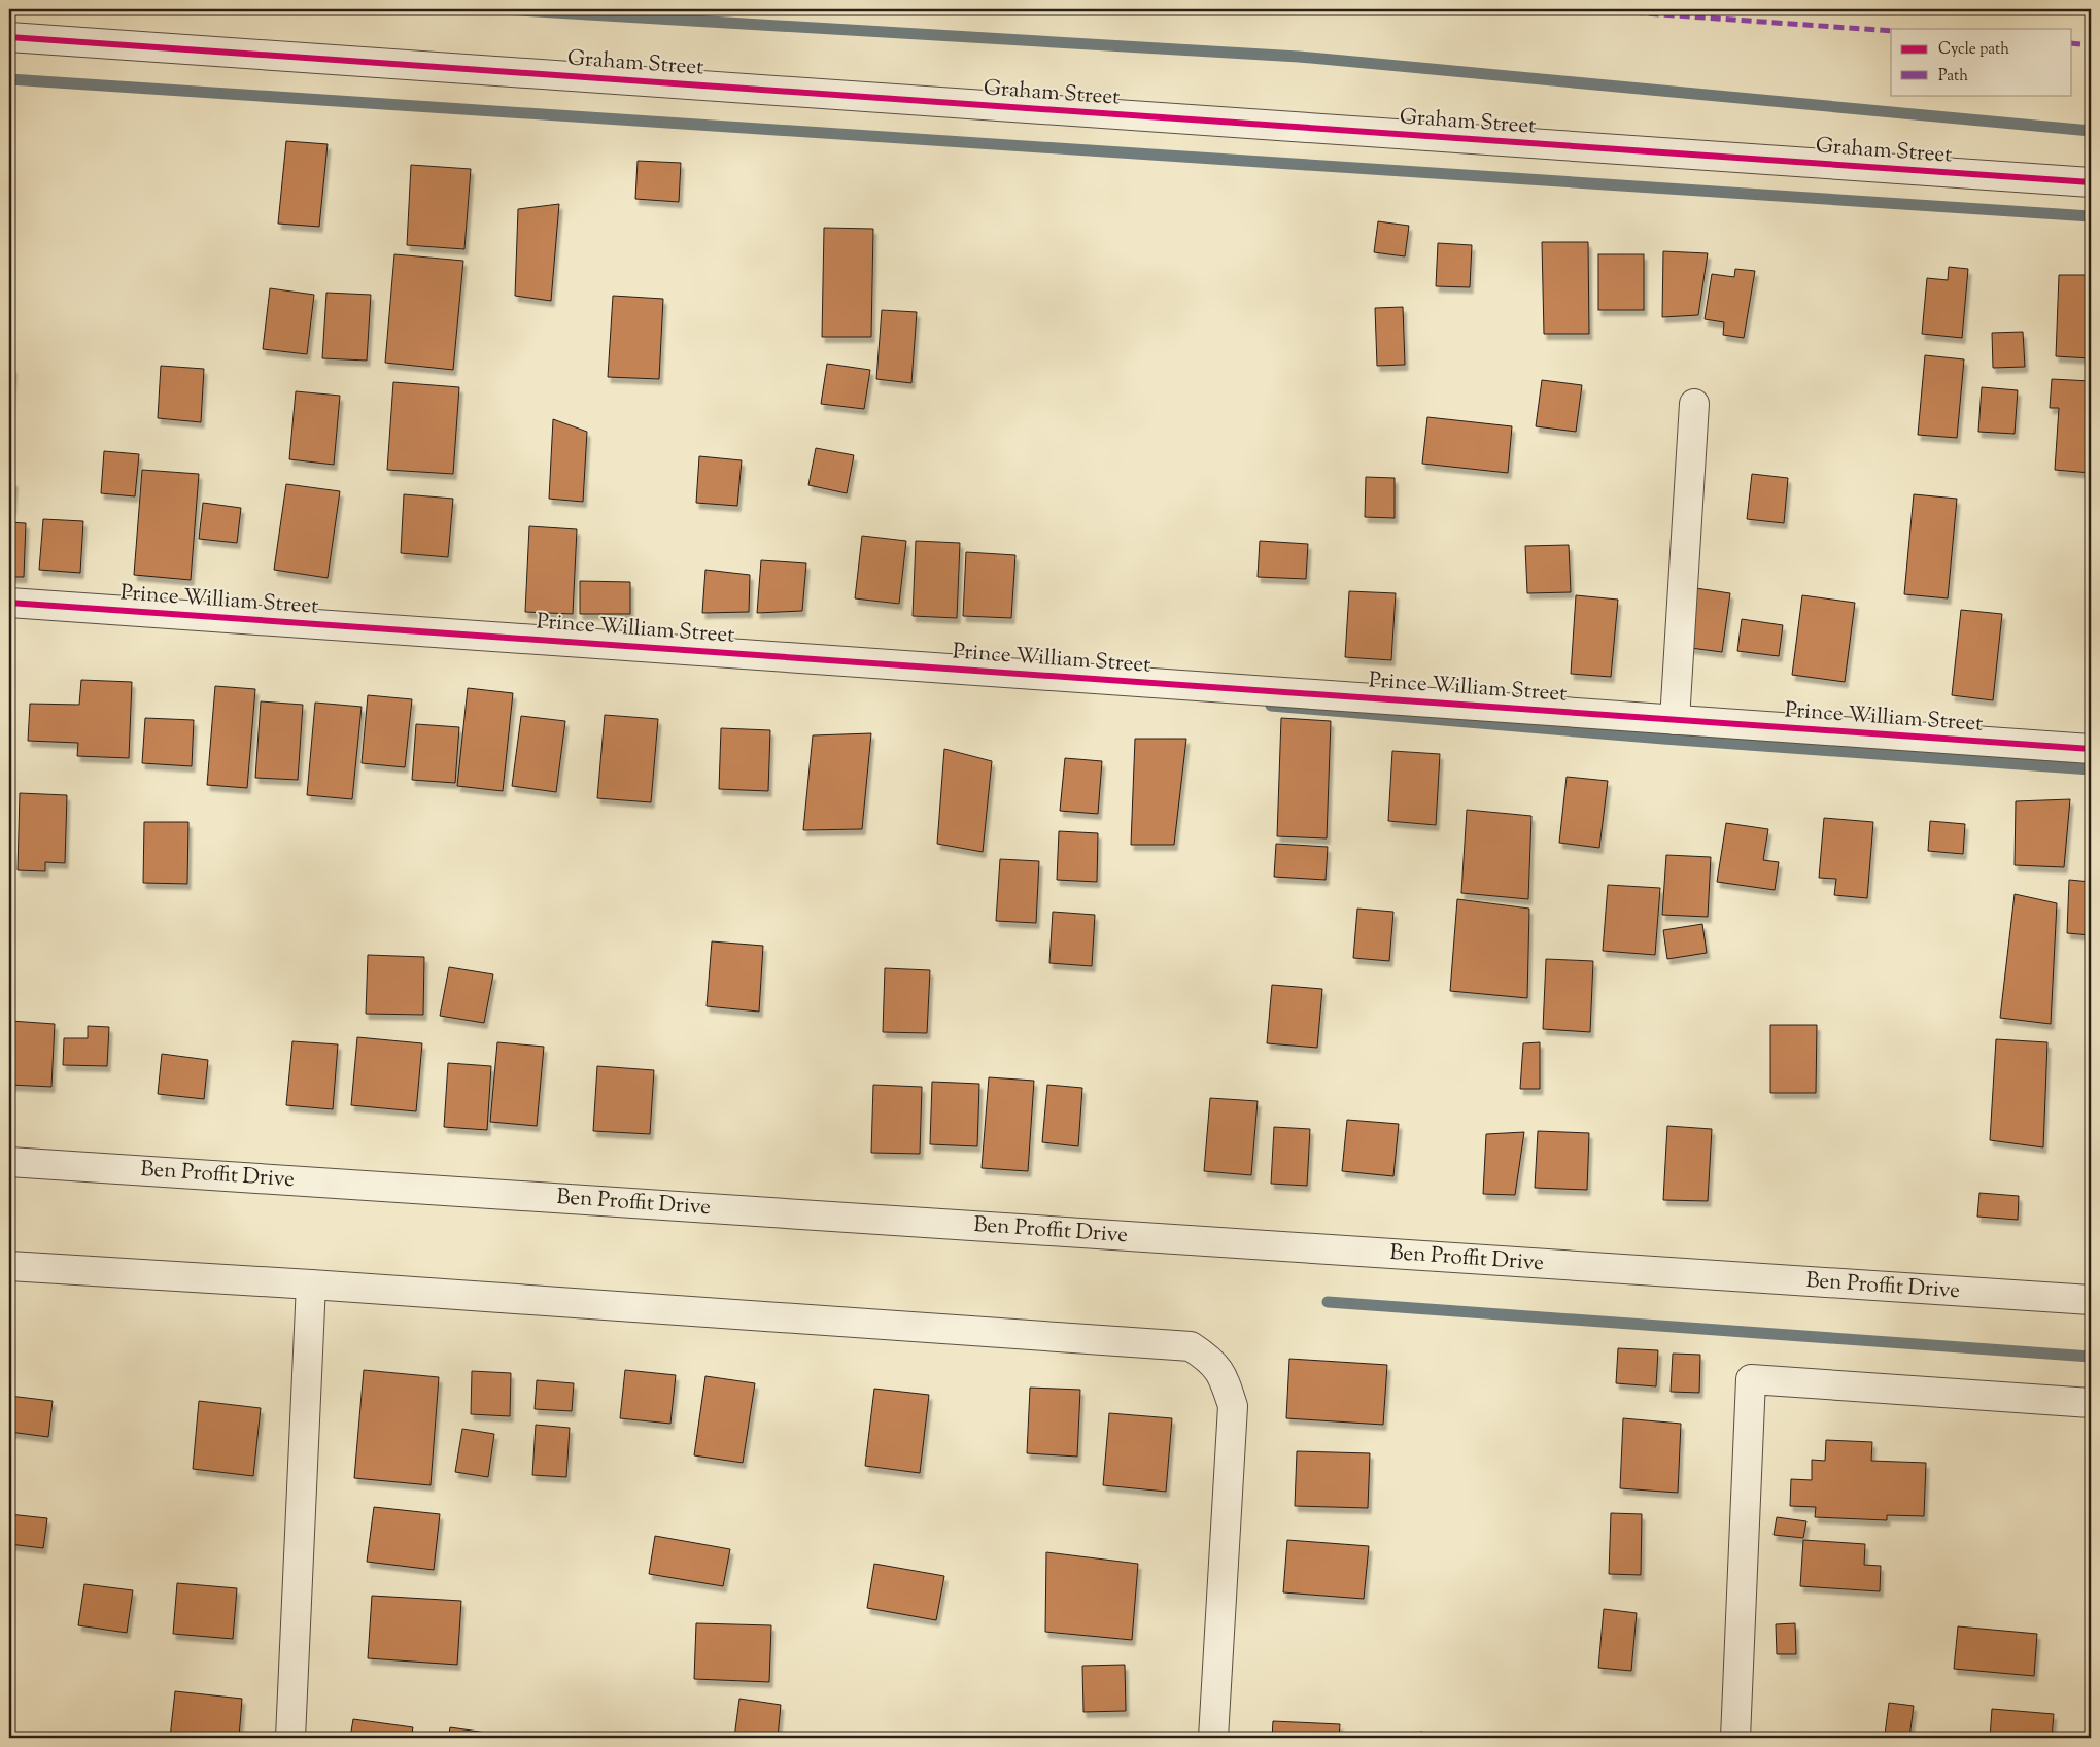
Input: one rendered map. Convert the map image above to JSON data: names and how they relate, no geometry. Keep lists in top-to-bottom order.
{
  "streets": {
    "street": ["Graham Street", "Prince William Street", "Ben Proffit Drive"]
  },
  "legend": ["Cycle path", "Path"]
}
